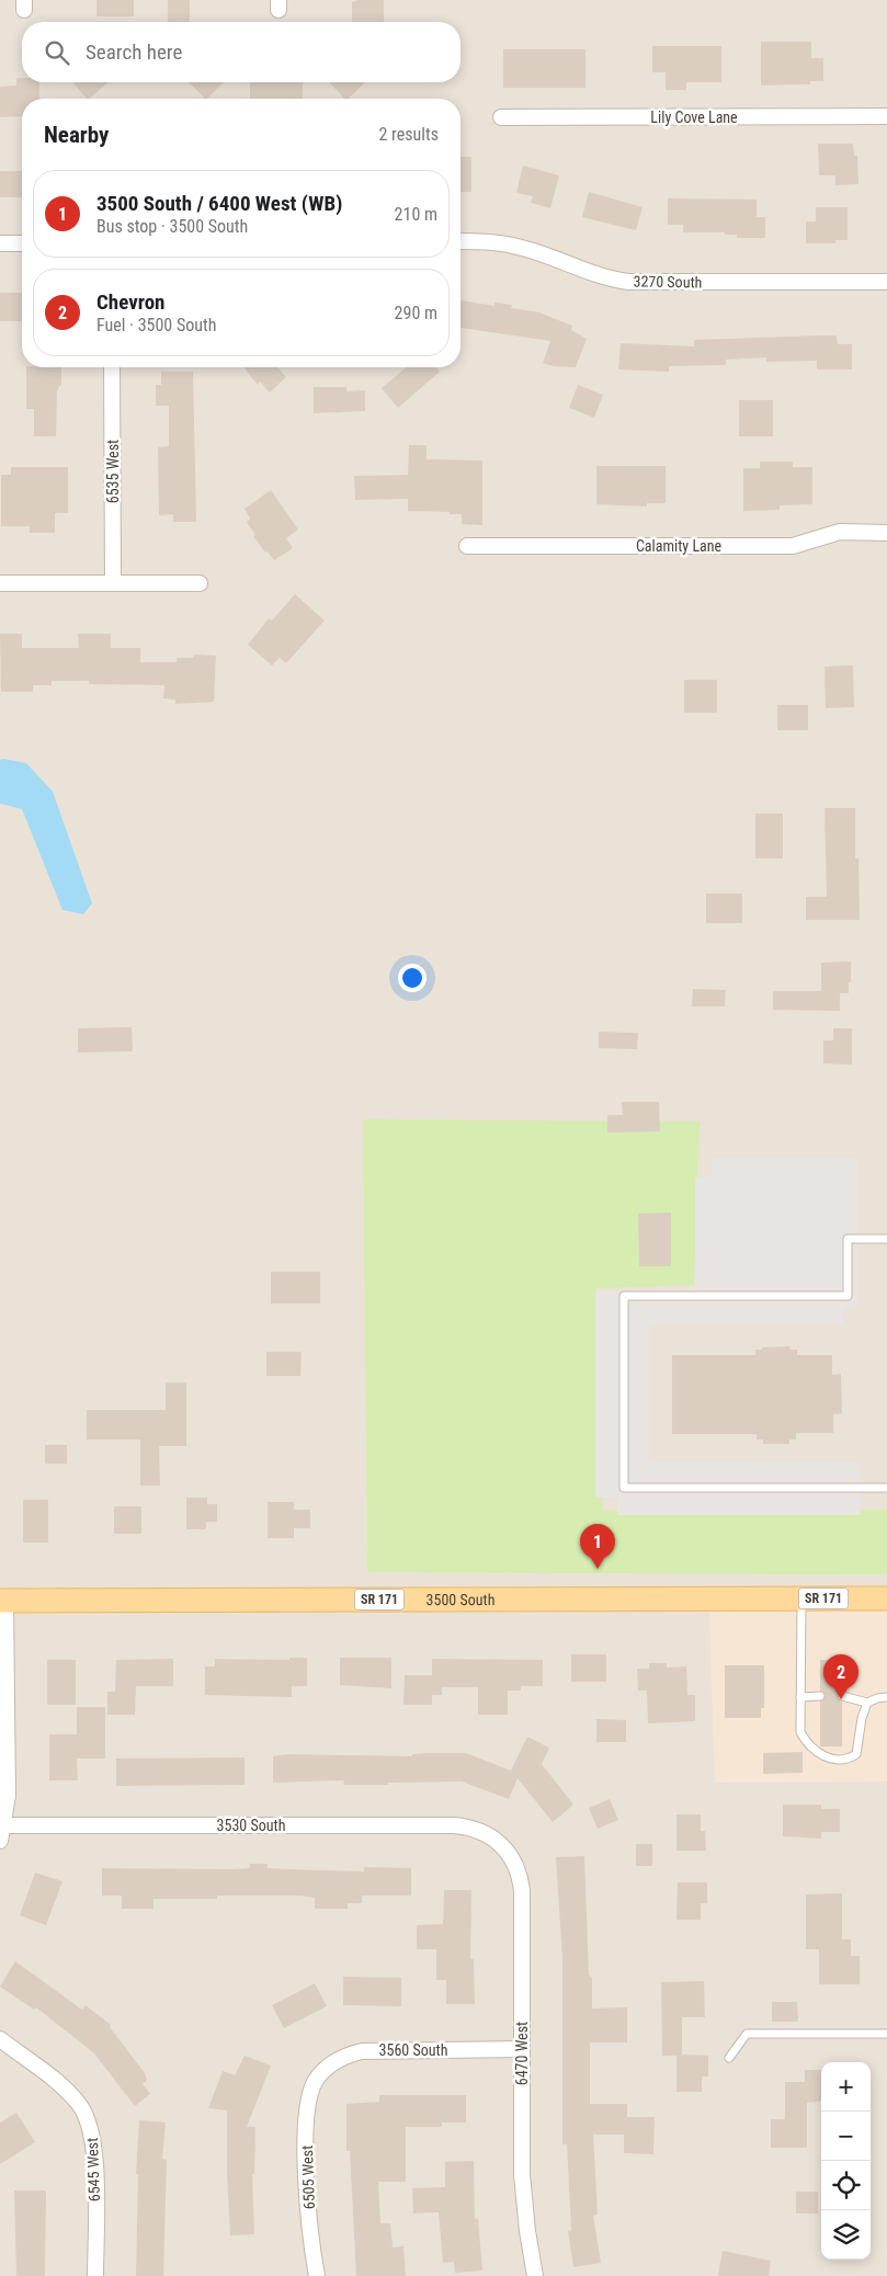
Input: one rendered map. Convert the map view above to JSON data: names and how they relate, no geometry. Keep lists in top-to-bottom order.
{
  "streets": {
    "main road": ["SR 171", "3500 South"],
    "street": [
      "Lily Cove Lane",
      "3270 South",
      "6535 West",
      "Calamity Lane",
      "3530 South",
      "3560 South",
      "6470 West",
      "6545 West",
      "6505 West"
    ]
  },
  "crossings": [
    ["3530 South", "6470 West"],
    ["3560 South", "6470 West"],
    ["3560 South", "6505 West"]
  ],
  "page": {
    "search": "Search here",
    "heading": ["Nearby", "2 results"],
    "list": [
      {
        "mark": "1",
        "name": "3500 South / 6400 West (WB)",
        "note": "Bus stop · 3500 South",
        "value": "210 m"
      },
      {
        "mark": "2",
        "name": "Chevron",
        "note": "Fuel · 3500 South",
        "value": "290 m"
      }
    ],
    "pins": ["1", "2"],
    "map_buttons": ["+", "−"]
  }
}
